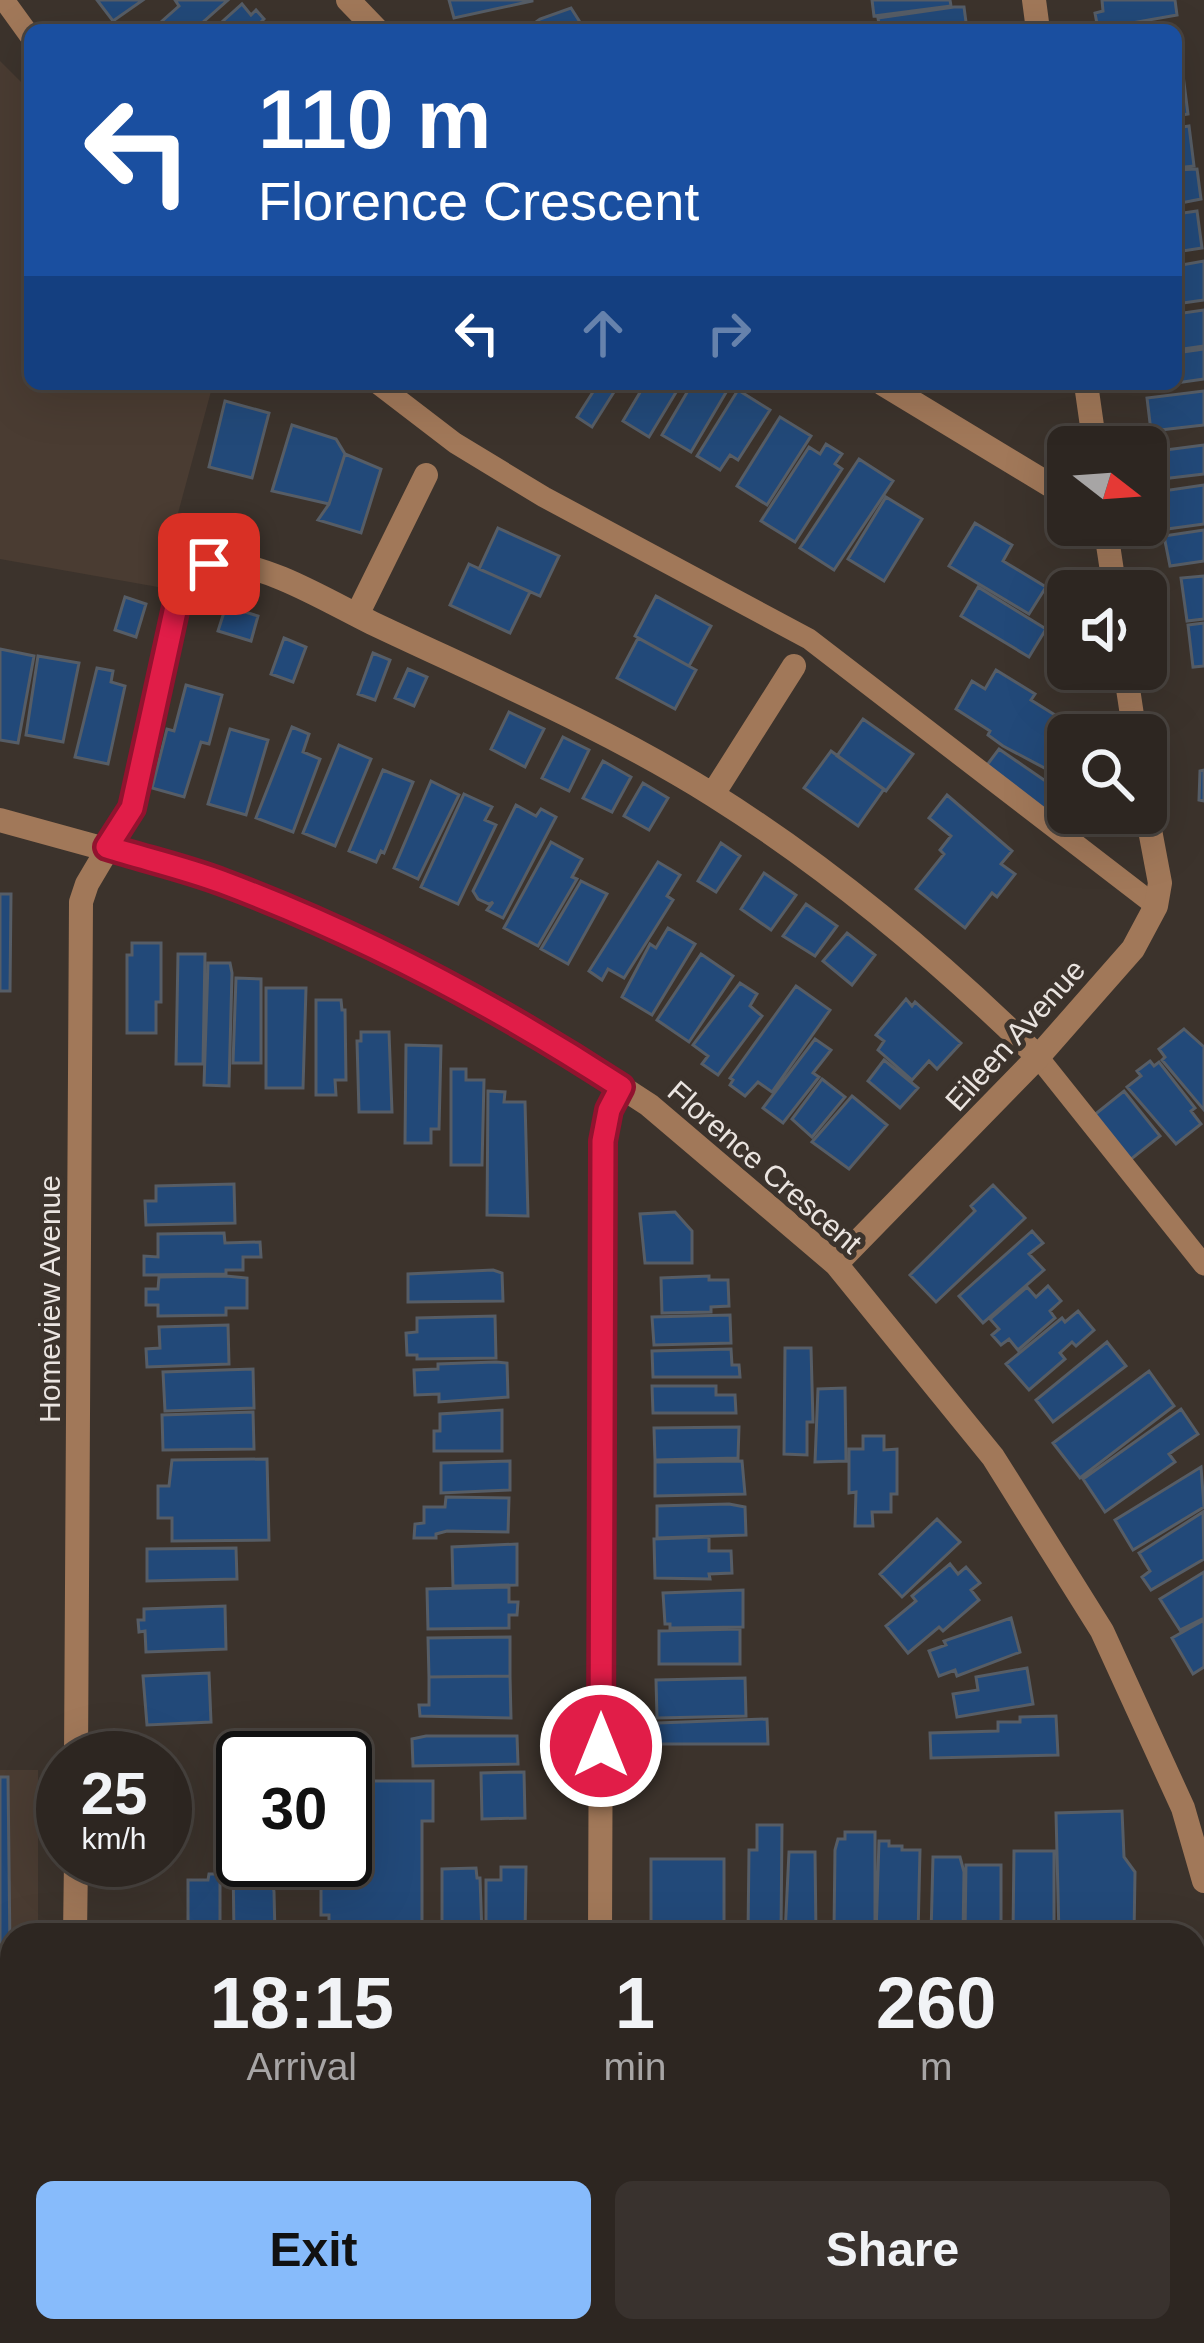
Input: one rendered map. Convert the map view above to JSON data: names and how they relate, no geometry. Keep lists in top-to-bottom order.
{
  "streets": {
    "street": ["Eileen Avenue", "Florence Crescent", "Homeview Avenue"]
  },
  "crossings": [
    ["Eileen Avenue", "Florence Crescent"],
    ["Florence Crescent", "Homeview Avenue"]
  ],
  "north": "right",
  "page": {
    "turn": ["110 m", "Florence Crescent"],
    "speed": "25 km/h",
    "limit": "30",
    "eta": [
      "18:15",
      "Arrival",
      "1",
      "min",
      "260",
      "m"
    ],
    "buttons": ["Exit", "Share"]
  }
}
